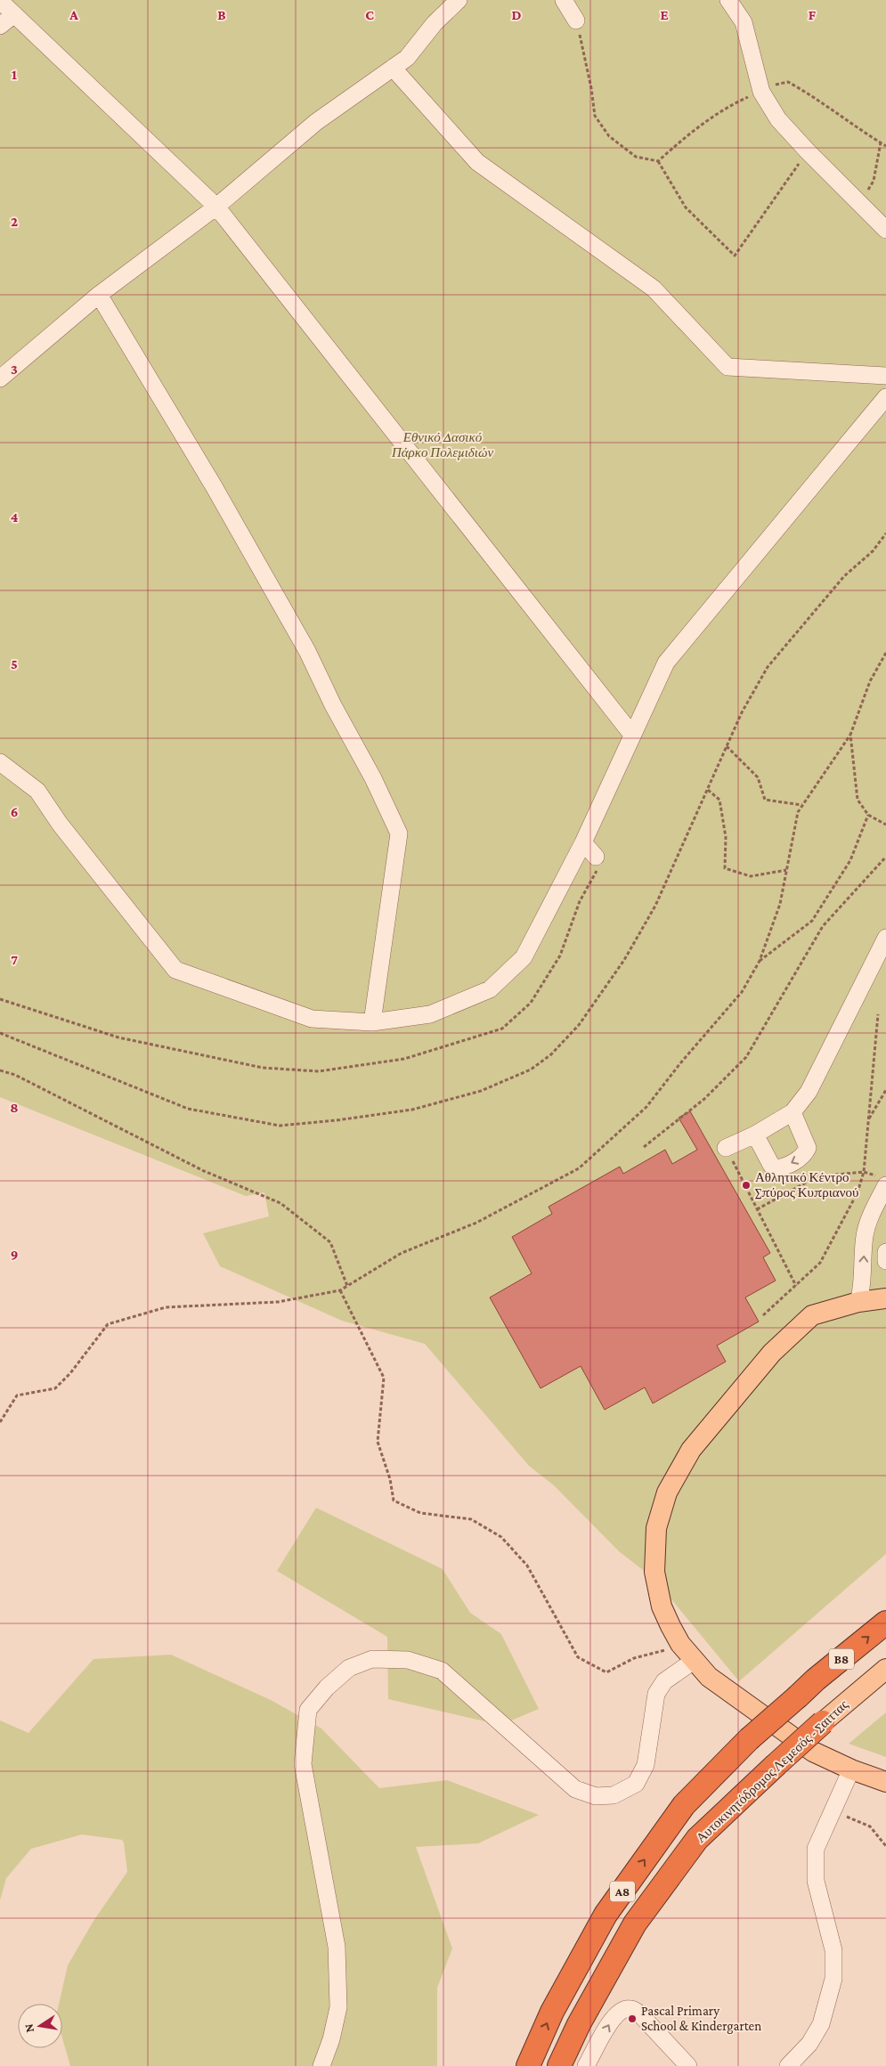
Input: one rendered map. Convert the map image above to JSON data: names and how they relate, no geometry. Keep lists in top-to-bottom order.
{
  "streets": {
    "highway": ["B8", "Αυτοκινητόδρομος Λεμεσός - Σαιττας", "A8"]
  },
  "crossings": [
    ["B8", "A8"]
  ],
  "parks": ["Εθνικό Δασικό Πάρκο Πολεμιδιών"],
  "places": ["Αθλητικό Κέντρο Σπύρος Κυπριανού", "Pascal Primary School & Kindergarten"],
  "north": "left",
  "grid": {
    "columns": [
      "A",
      "B",
      "C",
      "D",
      "E",
      "F"
    ],
    "rows": [
      "1",
      "2",
      "3",
      "4",
      "5",
      "6",
      "7",
      "8",
      "9"
    ]
  }
}
